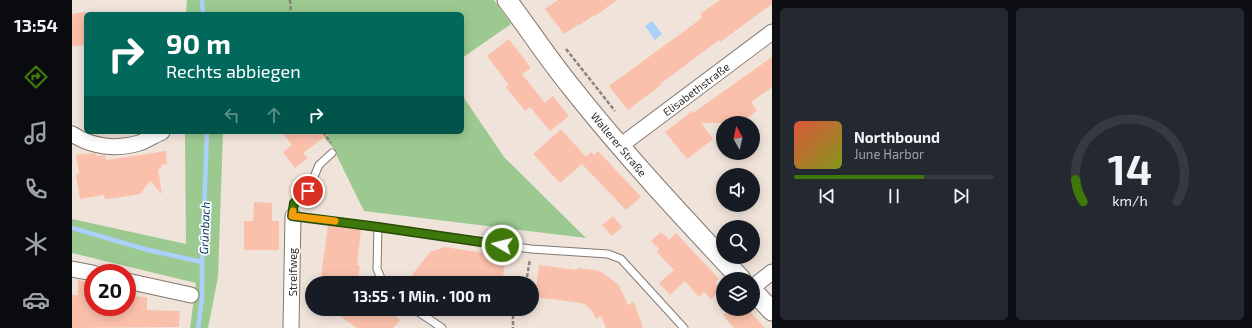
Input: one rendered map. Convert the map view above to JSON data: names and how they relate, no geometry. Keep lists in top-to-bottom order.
{
  "streets": {
    "street": ["Elisabethstraße", "Wallerer Straße", "Streifweg"]
  },
  "crossings": [
    ["Elisabethstraße", "Wallerer Straße"]
  ],
  "water": ["Grünbach"],
  "north": "top",
  "page": {
    "tabs": "13:54",
    "turn": ["90 m", "Rechts abbiegen"],
    "song": ["Northbound", "June Harbor"],
    "limit": "20",
    "trip": "13:55 · 1 Min. · 100 m",
    "gauge": ["14", "km/h"]
  }
}
